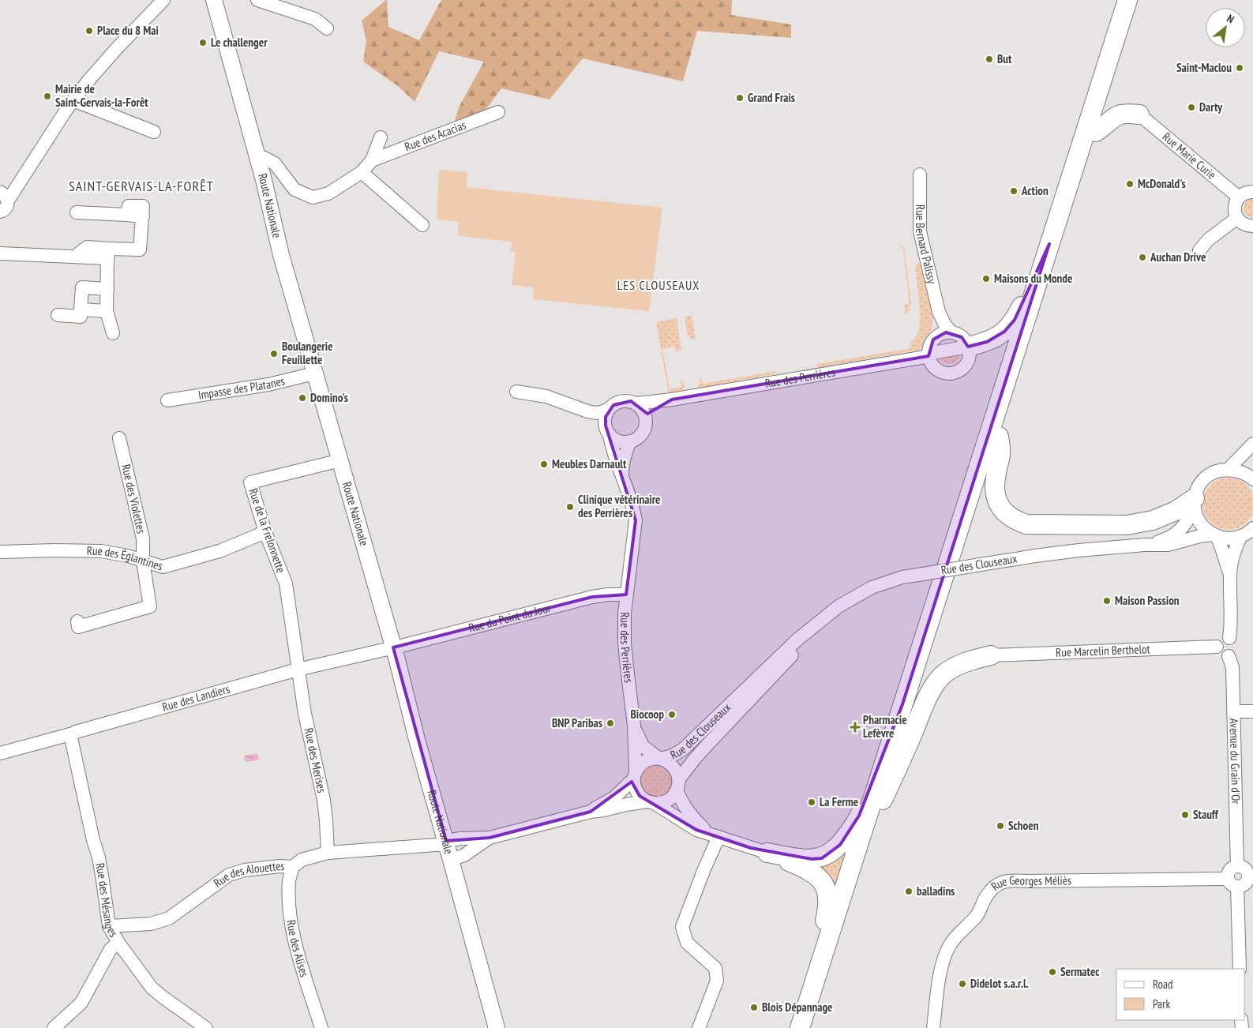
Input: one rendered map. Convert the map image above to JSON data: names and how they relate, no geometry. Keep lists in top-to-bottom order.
{
  "streets": {
    "main road": ["Route Nationale"],
    "street": [
      "Rue des Acacias",
      "Rue Marie Curie",
      "Rue Bernard Palissy",
      "Rue des Perrières",
      "Impasse des Platanes",
      "Rue des Violettes",
      "Rue de la Frelonnette",
      "Rue des Églantines",
      "Rue des Clouseaux",
      "Rue du Point du Jour",
      "Rue Marcelin Berthelot",
      "Rue des Landiers",
      "Rue des Merises",
      "Avenue du Grain d'Or",
      "Rue des Alouettes",
      "Rue Georges Méliès",
      "Rue des Mésanges",
      "Rue des Alises"
    ]
  },
  "crossings": [
    ["Rue des Acacias", "Route Nationale"],
    ["Route Nationale", "Impasse des Platanes"],
    ["Route Nationale", "Rue de la Frelonnette"],
    ["Route Nationale", "Rue du Point du Jour"],
    ["Route Nationale", "Rue des Landiers"],
    ["Route Nationale", "Rue des Alouettes"],
    ["Rue Bernard Palissy", "Rue des Perrières"],
    ["Rue des Perrières", "Rue des Clouseaux"],
    ["Rue des Perrières", "Rue du Point du Jour"],
    ["Rue des Violettes", "Rue des Églantines"],
    ["Rue de la Frelonnette", "Rue des Églantines"],
    ["Rue de la Frelonnette", "Rue des Landiers"],
    ["Rue de la Frelonnette", "Rue des Merises"],
    ["Rue du Point du Jour", "Rue des Landiers"],
    ["Rue Marcelin Berthelot", "Avenue du Grain d'Or"],
    ["Rue des Landiers", "Rue des Merises"],
    ["Rue des Landiers", "Rue des Mésanges"],
    ["Rue des Merises", "Rue des Alouettes"],
    ["Avenue du Grain d'Or", "Rue Georges Méliès"],
    ["Rue des Alouettes", "Rue des Mésanges"],
    ["Rue des Alouettes", "Rue des Alises"]
  ],
  "districts": ["SAINT-GERVAIS-LA-FORÊT", "LES CLOUSEAUX"],
  "places": {
    "other": [
      "Place du 8 Mai",
      "Le challenger",
      "But",
      "Saint-Maclou",
      "Mairie de Saint-Gervais-la-Forêt",
      "Grand Frais",
      "Darty",
      "McDonald's",
      "Action",
      "Auchan Drive",
      "Maisons du Monde",
      "Boulangerie Feuillette",
      "Domino's",
      "Meubles Darnault",
      "Clinique vétérinaire des Perrières",
      "Maison Passion",
      "Biocoop",
      "BNP Paribas",
      "La Ferme",
      "Stauff",
      "Schoen",
      "balladins",
      "Sermatec",
      "Didelot s.a.r.l.",
      "Blois Dépannage"
    ],
    "health": ["Pharmacie Lefèvre"]
  },
  "legend": ["Road", "Park"],
  "north": "top right"
}
